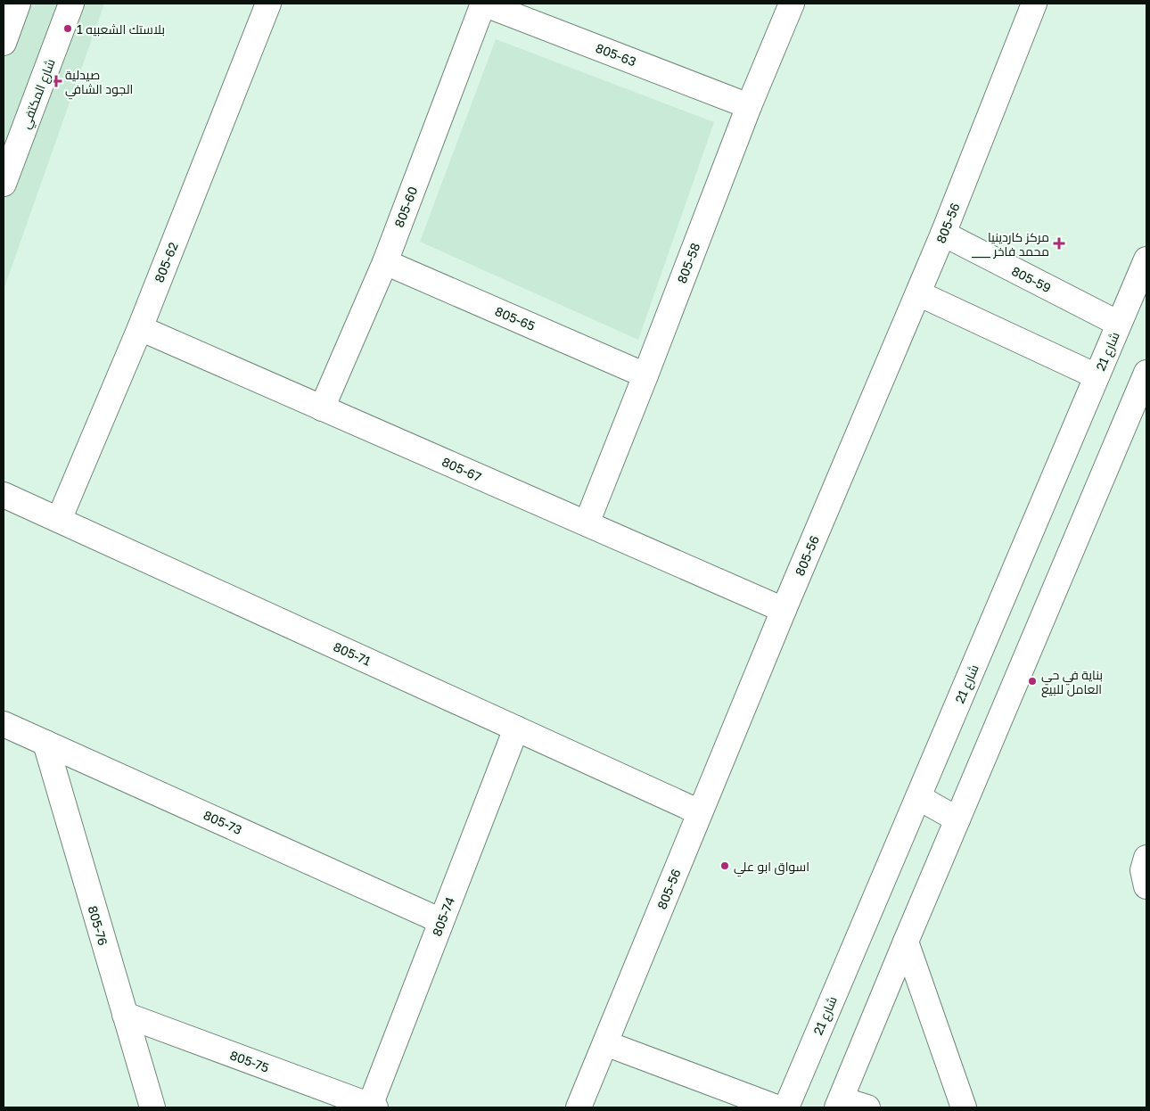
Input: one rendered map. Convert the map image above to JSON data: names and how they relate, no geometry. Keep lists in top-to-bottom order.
{
  "streets": {
    "street": [
      "805-63",
      "شارع المكتفي",
      "805-60",
      "805-56",
      "805-62",
      "805-58",
      "805-59",
      "805-65",
      "شارع 21",
      "805-67",
      "805-71",
      "805-73",
      "805-74",
      "805-76",
      "805-75"
    ]
  },
  "crossings": [
    ["805-63", "805-60"],
    ["805-63", "805-58"],
    ["805-60", "805-65"],
    ["805-60", "805-67"],
    ["805-56", "805-59"],
    ["805-56", "805-67"],
    ["805-56", "805-71"],
    ["805-62", "805-67"],
    ["805-62", "805-71"],
    ["805-58", "805-65"],
    ["805-58", "805-67"],
    ["805-59", "شارع 21"],
    ["805-71", "805-74"],
    ["805-73", "805-74"],
    ["805-73", "805-76"],
    ["805-74", "805-75"],
    ["805-76", "805-75"]
  ],
  "places": {
    "other": ["بلاستك الشعبيه 1", "بناية في حي العامل للبيع", "اسواق ابو علي"],
    "health": ["صيدلية الجود الشافي", "مركز كاردينيا ___ محمد فاخر"]
  }
}
